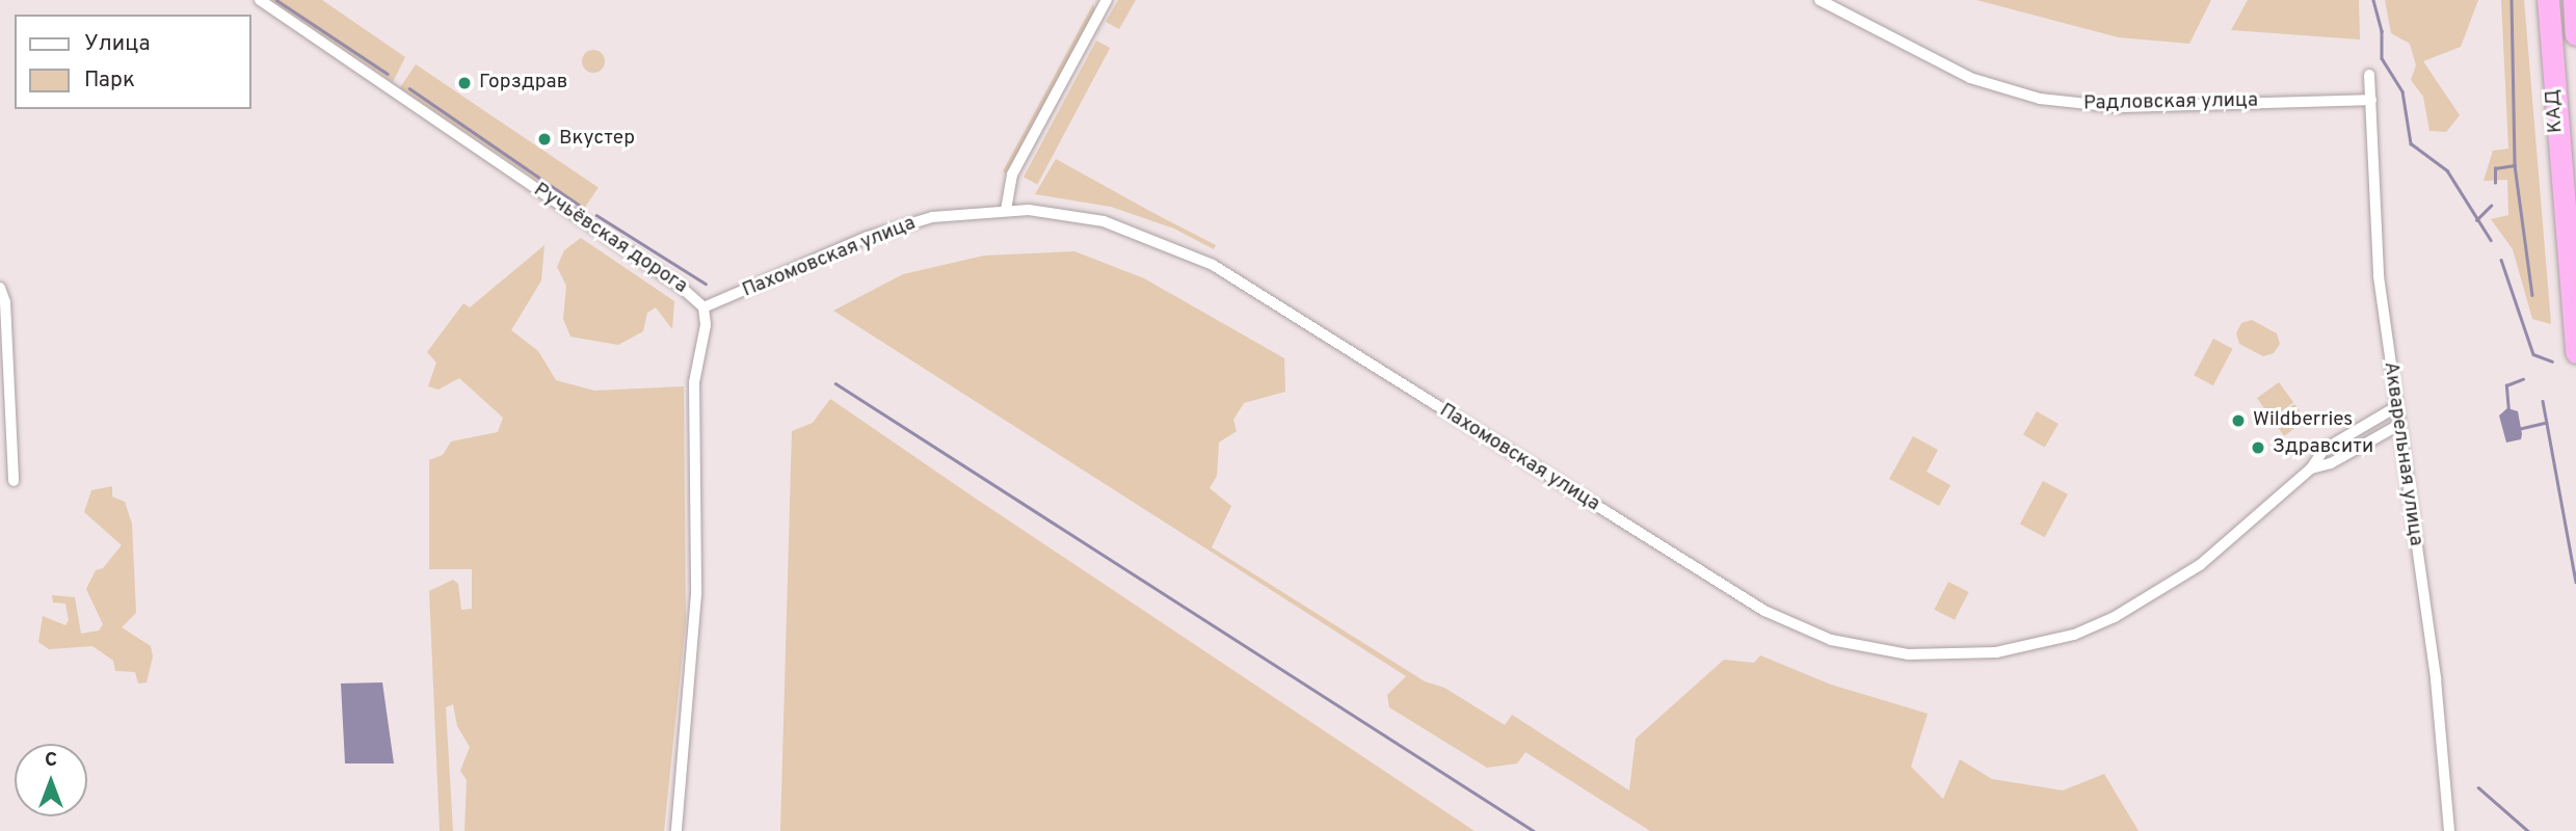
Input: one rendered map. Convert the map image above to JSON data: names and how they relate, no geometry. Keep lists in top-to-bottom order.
{
  "streets": {
    "highway": ["КАД"],
    "street": [
      "Радловская улица",
      "Ручьёвская дорога",
      "Пахомовская улица",
      "Акварельная улица"
    ]
  },
  "crossings": [
    ["Радловская улица", "Акварельная улица"],
    ["Ручьёвская дорога", "Пахомовская улица"],
    ["Пахомовская улица", "Акварельная улица"]
  ],
  "places": [
    "Горздрав",
    "Вкустер",
    "Wildberries",
    "Здравсити"
  ],
  "legend": ["Улица", "Парк"],
  "north": "top"
}
